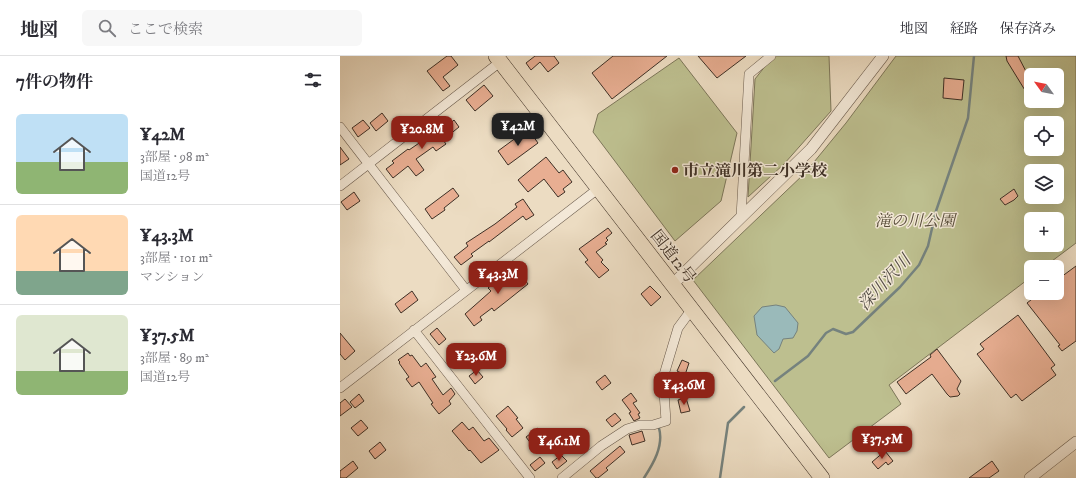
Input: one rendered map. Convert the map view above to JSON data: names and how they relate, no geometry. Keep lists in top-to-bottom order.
{
  "streets": {
    "highway": ["国道12号"]
  },
  "water": ["深川沢川"],
  "parks": ["滝の川公園"],
  "places": ["市立滝川第二小学校"],
  "north": "top left",
  "page": {
    "header": "地図",
    "search": "ここで検索",
    "nav": ["地図", "経路", "保存済み"],
    "heading": "7件の物件",
    "map_buttons": ["+", "−"],
    "list": [
      {
        "name": "¥42M",
        "note": "3部屋 · 98 m² · 国道12号"
      },
      {
        "name": "¥43.3M",
        "note": "3部屋 · 101 m² · マンション"
      },
      {
        "name": "¥37.5M",
        "note": "3部屋 · 89 m² · 国道12号"
      }
    ],
    "price": [
      "¥42M",
      "¥20.8M",
      "¥43.3M",
      "¥23.6M",
      "¥43.6M",
      "¥37.5M",
      "¥46.1M"
    ]
  }
}
